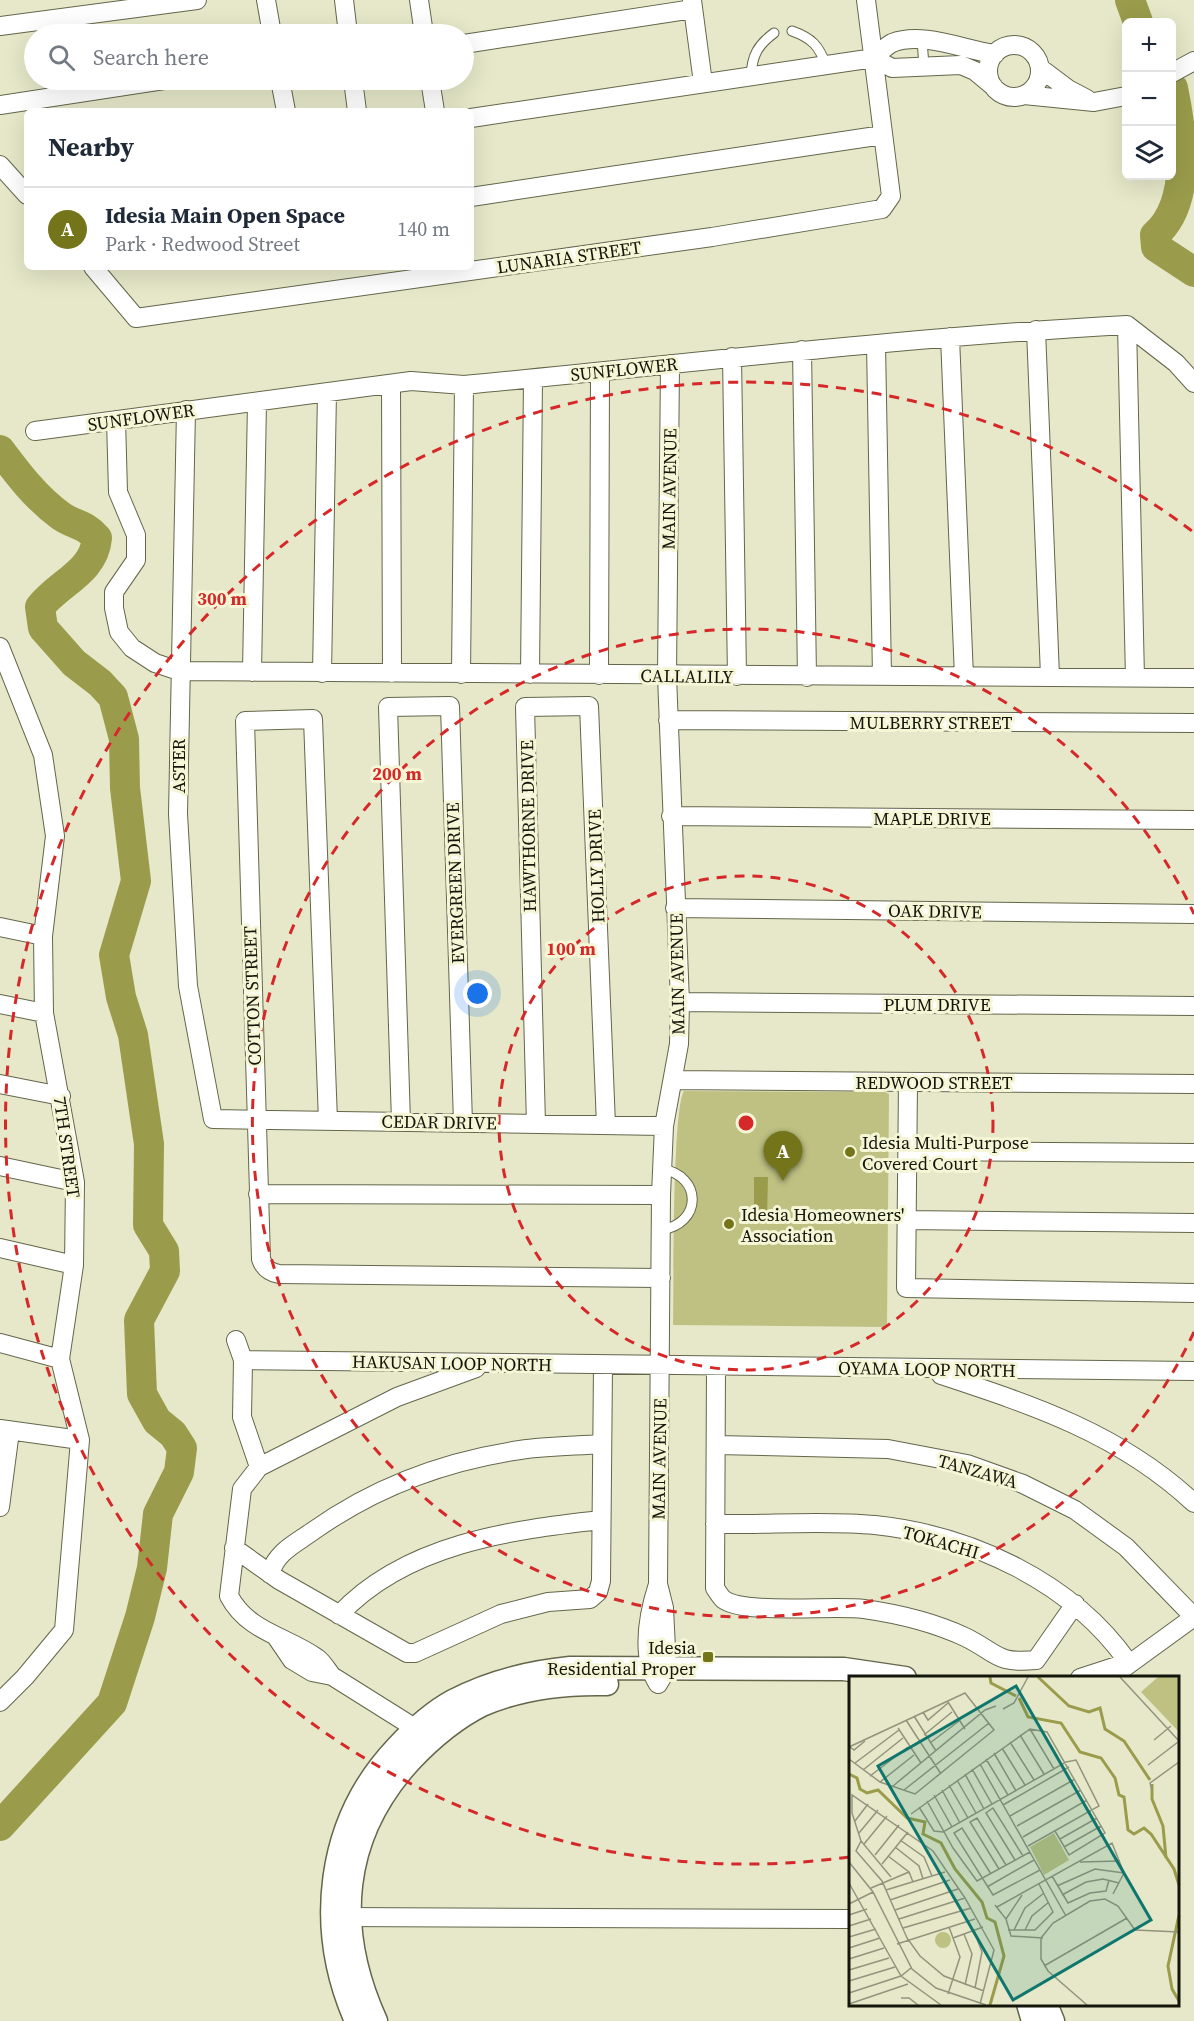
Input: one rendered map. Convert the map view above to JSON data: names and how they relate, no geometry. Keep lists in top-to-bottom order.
{
  "streets": {
    "street": [
      "LUNARIA STREET",
      "SUNFLOWER",
      "MAIN AVENUE",
      "CALLALILY",
      "MULBERRY STREET",
      "ASTER",
      "MAPLE DRIVE",
      "HAWTHORNE DRIVE",
      "HOLLY DRIVE",
      "EVERGREEN DRIVE",
      "OAK DRIVE",
      "COTTON STREET",
      "PLUM DRIVE",
      "REDWOOD STREET",
      "CEDAR DRIVE",
      "7TH STREET",
      "HAKUSAN LOOP NORTH",
      "OYAMA LOOP NORTH",
      "TANZAWA",
      "TOKACHI"
    ]
  },
  "crossings": [
    ["SUNFLOWER", "MAIN AVENUE"],
    ["SUNFLOWER", "CALLALILY"],
    ["SUNFLOWER", "ASTER"],
    ["MAIN AVENUE", "CALLALILY"],
    ["MAIN AVENUE", "MULBERRY STREET"],
    ["MAIN AVENUE", "MAPLE DRIVE"],
    ["MAIN AVENUE", "OAK DRIVE"],
    ["MAIN AVENUE", "COTTON STREET"],
    ["MAIN AVENUE", "PLUM DRIVE"],
    ["MAIN AVENUE", "REDWOOD STREET"],
    ["MAIN AVENUE", "CEDAR DRIVE"],
    ["MAIN AVENUE", "HAKUSAN LOOP NORTH"],
    ["MAIN AVENUE", "OYAMA LOOP NORTH"],
    ["CALLALILY", "ASTER"],
    ["ASTER", "CEDAR DRIVE"],
    ["HAWTHORNE DRIVE", "HOLLY DRIVE"],
    ["HAWTHORNE DRIVE", "CEDAR DRIVE"],
    ["HOLLY DRIVE", "CEDAR DRIVE"],
    ["EVERGREEN DRIVE", "CEDAR DRIVE"],
    ["COTTON STREET", "CEDAR DRIVE"],
    ["HAKUSAN LOOP NORTH", "OYAMA LOOP NORTH"]
  ],
  "places": {
    "other": ["Idesia Multi-Purpose Covered Court", "Idesia Homeowners' Association"],
    "transit": ["Idesia Residential Proper"]
  },
  "page": {
    "map_buttons": ["+", "−"],
    "search": "Search here",
    "heading": "Nearby",
    "list": [
      {
        "mark": "A",
        "name": "Idesia Main Open Space",
        "note": "Park · Redwood Street",
        "value": "140 m"
      }
    ],
    "pins": "A"
  },
  "rings": ["300 m", "200 m", "100 m"]
}
